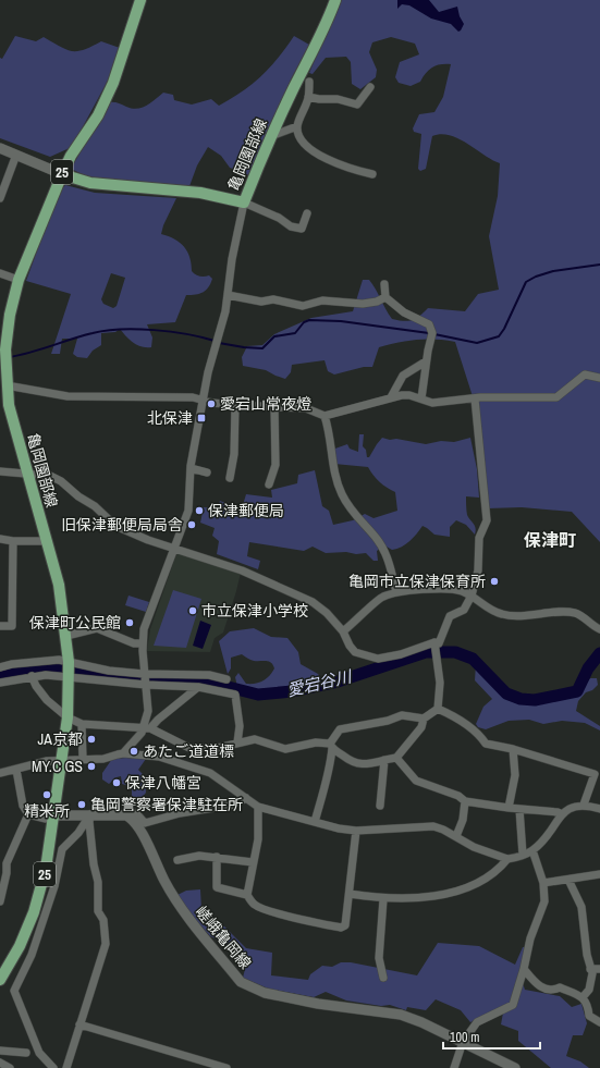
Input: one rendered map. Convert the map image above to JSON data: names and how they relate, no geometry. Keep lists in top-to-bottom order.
{
  "streets": {
    "main road": ["亀岡園部線", "25", "嵯峨亀岡線"]
  },
  "districts": ["保津町"],
  "water": ["愛宕谷川"],
  "places": {
    "other": [
      "愛宕山常夜燈",
      "保津郵便局",
      "旧保津郵便局局舎",
      "亀岡市立保津保育所",
      "市立保津小学校",
      "保津町公民館",
      "JA京都",
      "あたご道道標",
      "MY.C GS",
      "保津八幡宮",
      "精米所",
      "亀岡警察署保津駐在所"
    ],
    "transit": ["北保津"]
  },
  "scale_bar": "100 m"
}
